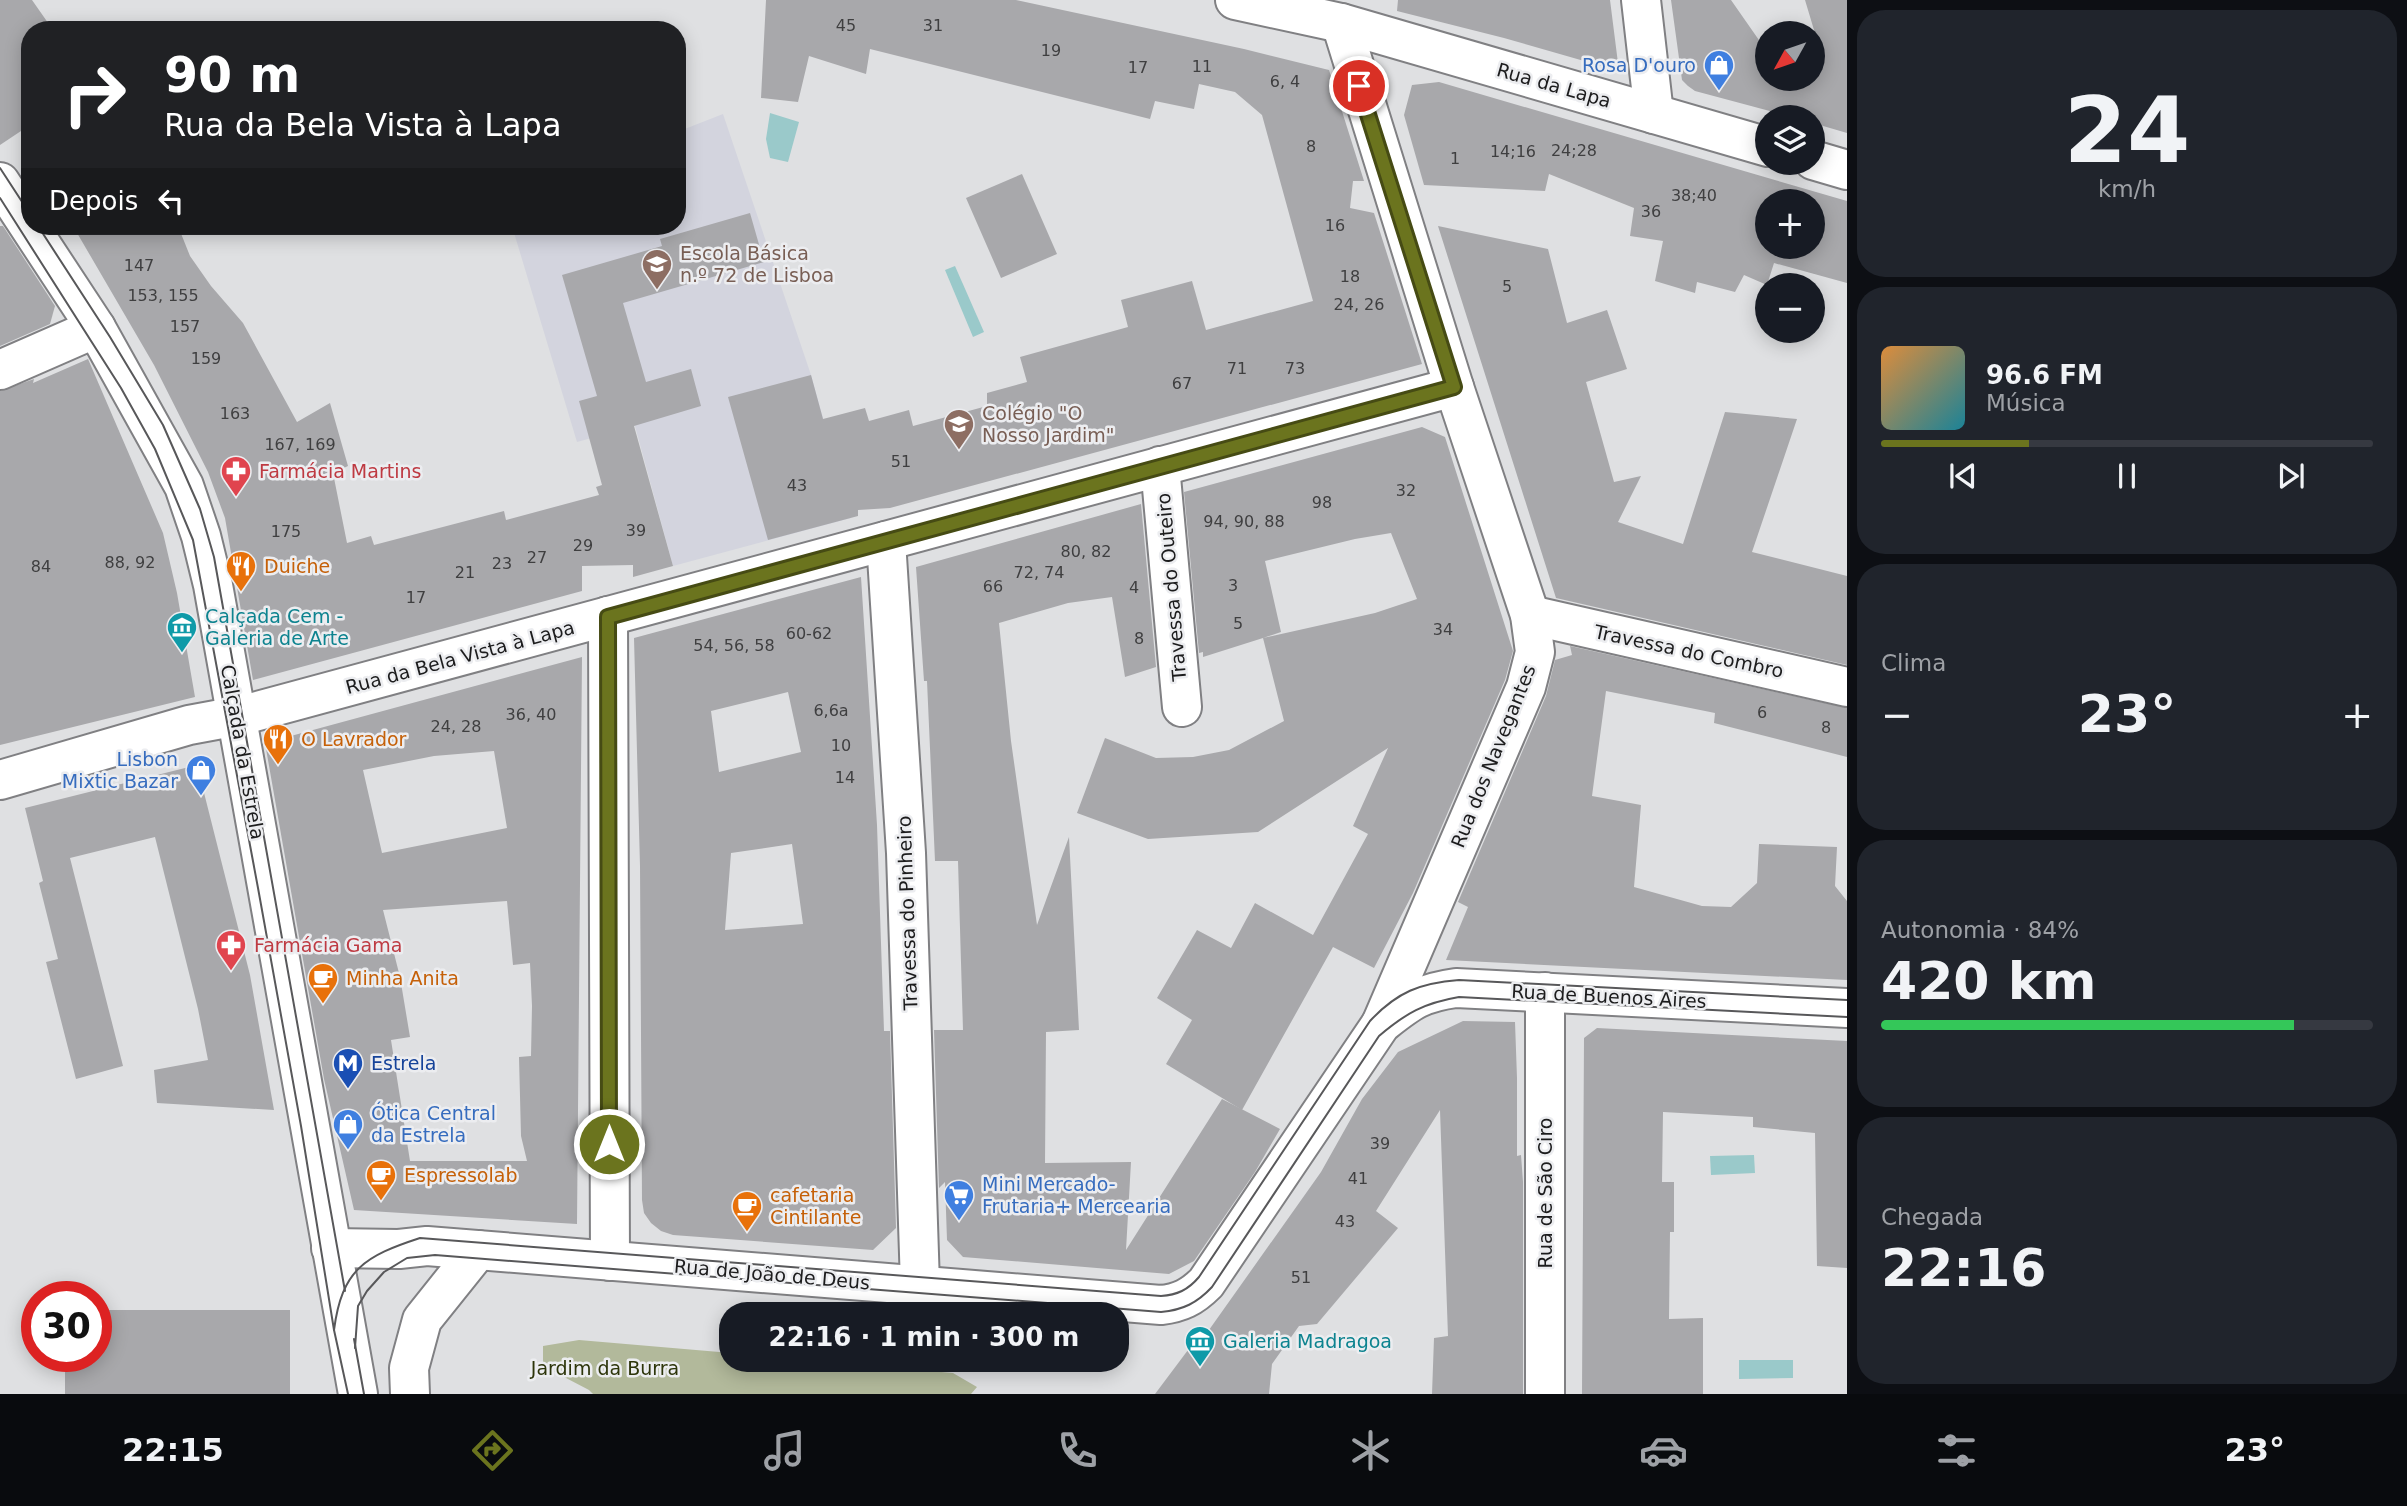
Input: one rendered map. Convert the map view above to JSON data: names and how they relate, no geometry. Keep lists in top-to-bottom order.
{
  "streets": {
    "street": [
      "Rua da Lapa",
      "Travessa do Outeiro",
      "Travessa do Combro",
      "Rua da Bela Vista à Lapa",
      "Calçada da Estrela",
      "Rua dos Navegantes",
      "Travessa do Pinheiro",
      "Rua de Buenos Aires",
      "Rua de São Ciro",
      "Rua de João de Deus"
    ]
  },
  "crossings": [
    ["Rua da Lapa", "Rua dos Navegantes"],
    ["Travessa do Outeiro", "Rua da Bela Vista à Lapa"],
    ["Travessa do Combro", "Rua dos Navegantes"],
    ["Rua da Bela Vista à Lapa", "Calçada da Estrela"],
    ["Rua da Bela Vista à Lapa", "Rua dos Navegantes"],
    ["Rua da Bela Vista à Lapa", "Travessa do Pinheiro"],
    ["Calçada da Estrela", "Rua de João de Deus"],
    ["Rua dos Navegantes", "Rua de Buenos Aires"],
    ["Rua dos Navegantes", "Rua de João de Deus"],
    ["Travessa do Pinheiro", "Rua de João de Deus"],
    ["Rua de Buenos Aires", "Rua de São Ciro"]
  ],
  "parks": ["Jardim da Burra"],
  "places": {
    "shop": ["Rosa D'ouro", "Lisbon Mixtic Bazar", "Ótica Central da Estrela"],
    "school or university": ["Escola Básica n.º 72 de Lisboa", "Colégio \"O Nosso Jardim\""],
    "pharmacy": ["Farmácia Martins", "Farmácia Gama"],
    "restaurant": ["Duiche", "O Lavrador"],
    "museum": ["Calçada Cem - Galeria de Arte", "Galeria Madragoa"],
    "cafe": ["Minha Anita", "Espressolab", "cafetaria Cintilante"],
    "metro station": ["Estrela"],
    "supermarket": ["Mini Mercado- Frutaria+ Mercearia"]
  },
  "house_numbers": [
    "45",
    "31",
    "19",
    "11",
    "17",
    "6, 4",
    "8",
    "24;28",
    "14;16",
    "1",
    "38;40",
    "36",
    "16",
    "147",
    "18",
    "5",
    "153, 155",
    "24, 26",
    "157",
    "159",
    "71",
    "73",
    "67",
    "163",
    "167, 169",
    "51",
    "43",
    "32",
    "98",
    "94, 90, 88",
    "39",
    "175",
    "29",
    "80, 82",
    "27",
    "88, 92",
    "23",
    "84",
    "21",
    "72, 74",
    "3",
    "66",
    "4",
    "17",
    "5",
    "34",
    "60-62",
    "8",
    "54, 56, 58",
    "6,6a",
    "6",
    "36, 40",
    "24, 28",
    "8",
    "10",
    "14",
    "39",
    "41",
    "43",
    "51"
  ],
  "north": "bottom left",
  "page": {
    "tile": [
      ["24", "km/h"],
      "Clima",
      ["Autonomia · 84%", "420 km"],
      ["Chegada", "22:16"]
    ],
    "map_buttons": ["+", "−"],
    "turn": ["90 m", "Rua da Bela Vista à Lapa"],
    "then": "Depois",
    "song": ["96.6 FM", "Música"],
    "heat": ["−", "23°", "+"],
    "limit": "30",
    "trip": "22:16 · 1 min · 300 m",
    "tabs": ["22:15", "23°"]
  }
}
